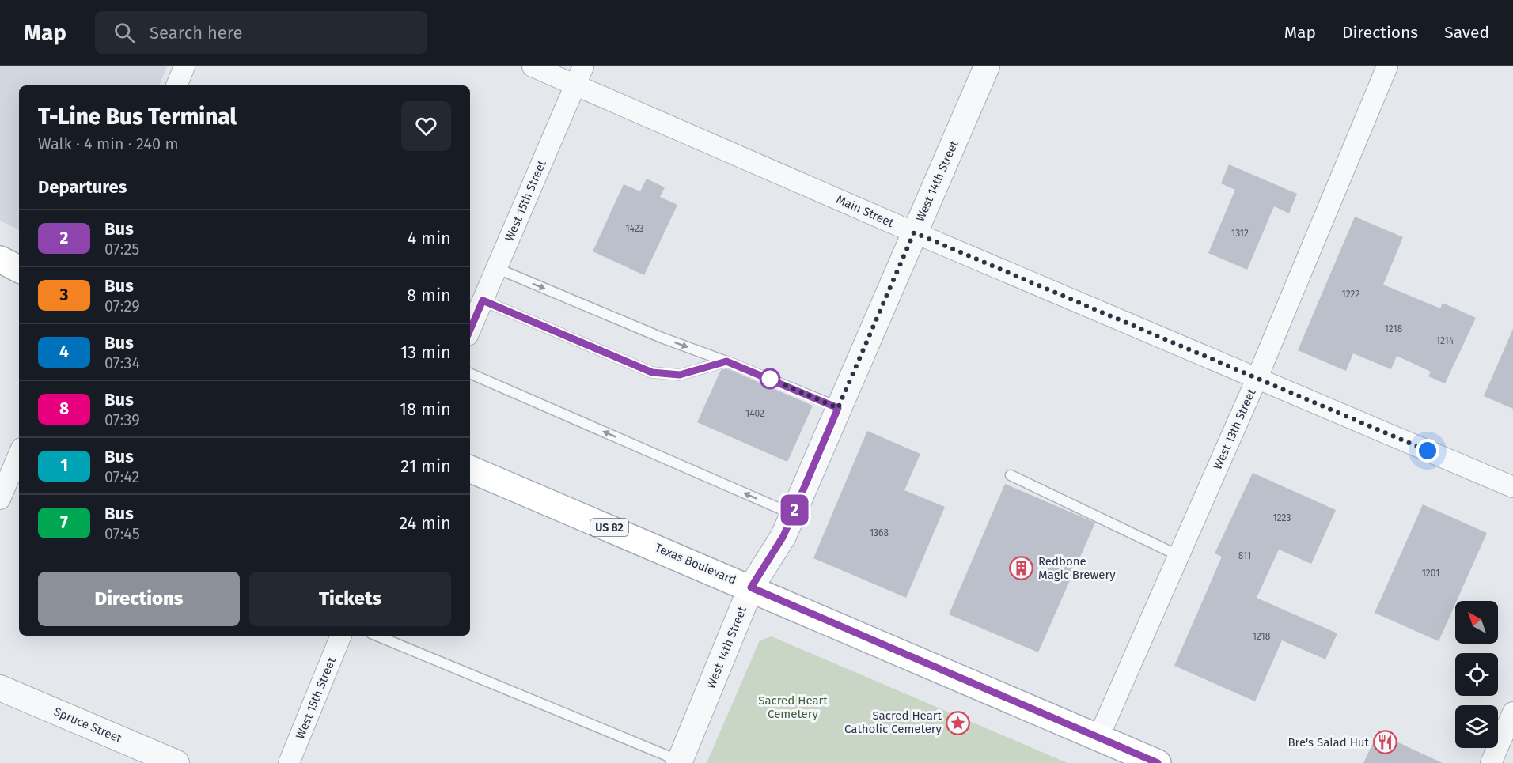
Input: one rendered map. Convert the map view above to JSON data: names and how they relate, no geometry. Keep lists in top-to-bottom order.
{
  "streets": {
    "main road": ["US 82", "Texas Boulevard"],
    "street": [
      "West 14th Street",
      "West 15th Street",
      "Main Street",
      "West 13th Street",
      "Spruce Street"
    ]
  },
  "crossings": [
    ["West 14th Street", "Main Street"],
    ["West 14th Street", "Texas Boulevard"],
    ["West 15th Street", "Main Street"],
    ["Main Street", "West 13th Street"],
    ["West 13th Street", "Texas Boulevard"]
  ],
  "parks": ["Sacred Heart Cemetery"],
  "places": {
    "building": ["Redbone Magic Brewery"],
    "place": ["Sacred Heart Catholic Cemetery"],
    "restaurant": ["Bre's Salad Hut"]
  },
  "lines": ["bus line 2"],
  "house_numbers": [
    "1423",
    "1312",
    "1222",
    "1218",
    "1214",
    "1402",
    "1223",
    "1368",
    "811",
    "1201",
    "1218"
  ],
  "north": "top left",
  "page": {
    "header": "Map",
    "search": "Search here",
    "nav": ["Map", "Directions", "Saved"],
    "on_map": "2",
    "heading": [
      ["T-Line Bus Terminal", "Walk · 4 min · 240 m"],
      "Departures"
    ],
    "list": [
      {
        "mark": "2",
        "name": "Bus",
        "note": "07:25",
        "value": "4 min"
      },
      {
        "mark": "3",
        "name": "Bus",
        "note": "07:29",
        "value": "8 min"
      },
      {
        "mark": "4",
        "name": "Bus",
        "note": "07:34",
        "value": "13 min"
      },
      {
        "mark": "8",
        "name": "Bus",
        "note": "07:39",
        "value": "18 min"
      },
      {
        "mark": "1",
        "name": "Bus",
        "note": "07:42",
        "value": "21 min"
      },
      {
        "mark": "7",
        "name": "Bus",
        "note": "07:45",
        "value": "24 min"
      }
    ],
    "buttons": ["Directions", "Tickets"]
  }
}
